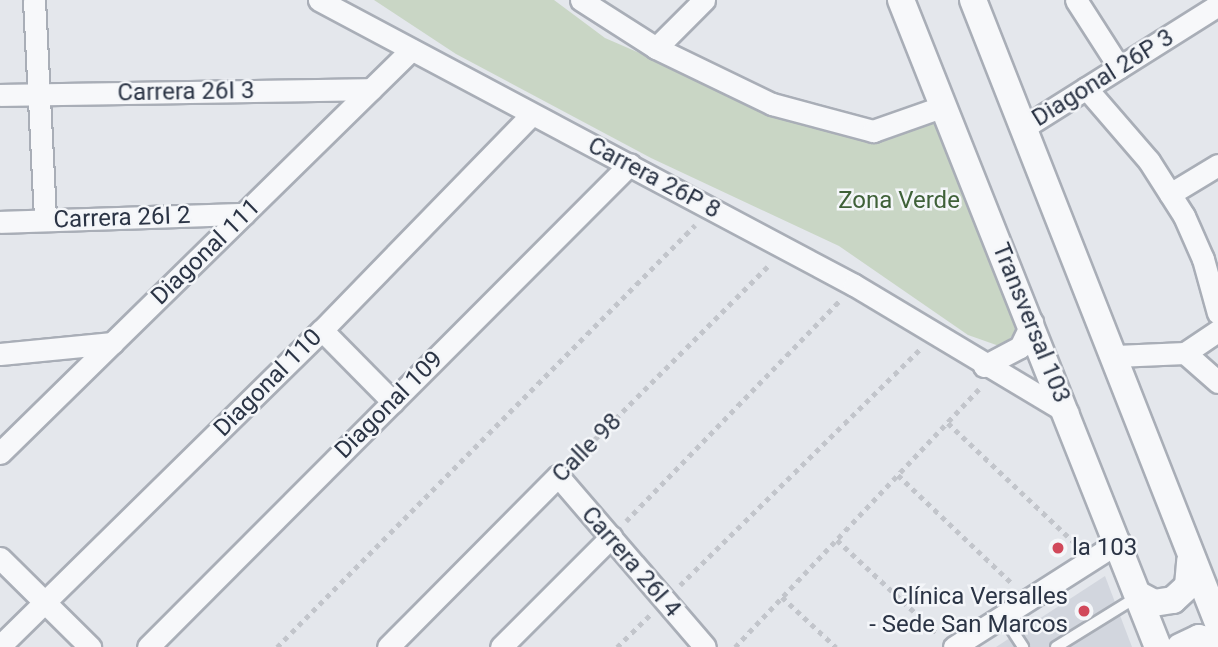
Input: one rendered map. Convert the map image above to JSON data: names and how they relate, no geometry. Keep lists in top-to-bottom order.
{
  "streets": {
    "street": [
      "Diagonal 26P 3",
      "Carrera 26I 3",
      "Carrera 26P 8",
      "Carrera 26I 2",
      "Diagonal 111",
      "Transversal 103",
      "Diagonal 110",
      "Diagonal 109",
      "Calle 98",
      "Carrera 26I 4"
    ]
  },
  "crossings": [
    ["Carrera 26I 3", "Diagonal 111"],
    ["Carrera 26P 8", "Diagonal 111"],
    ["Carrera 26P 8", "Transversal 103"],
    ["Carrera 26P 8", "Diagonal 110"],
    ["Carrera 26P 8", "Diagonal 109"],
    ["Carrera 26P 8", "Calle 98"],
    ["Carrera 26I 2", "Diagonal 111"],
    ["Calle 98", "Carrera 26I 4"]
  ],
  "parks": ["Zona Verde"],
  "places": ["la 103", "Clínica Versalles - Sede San Marcos"]
}
